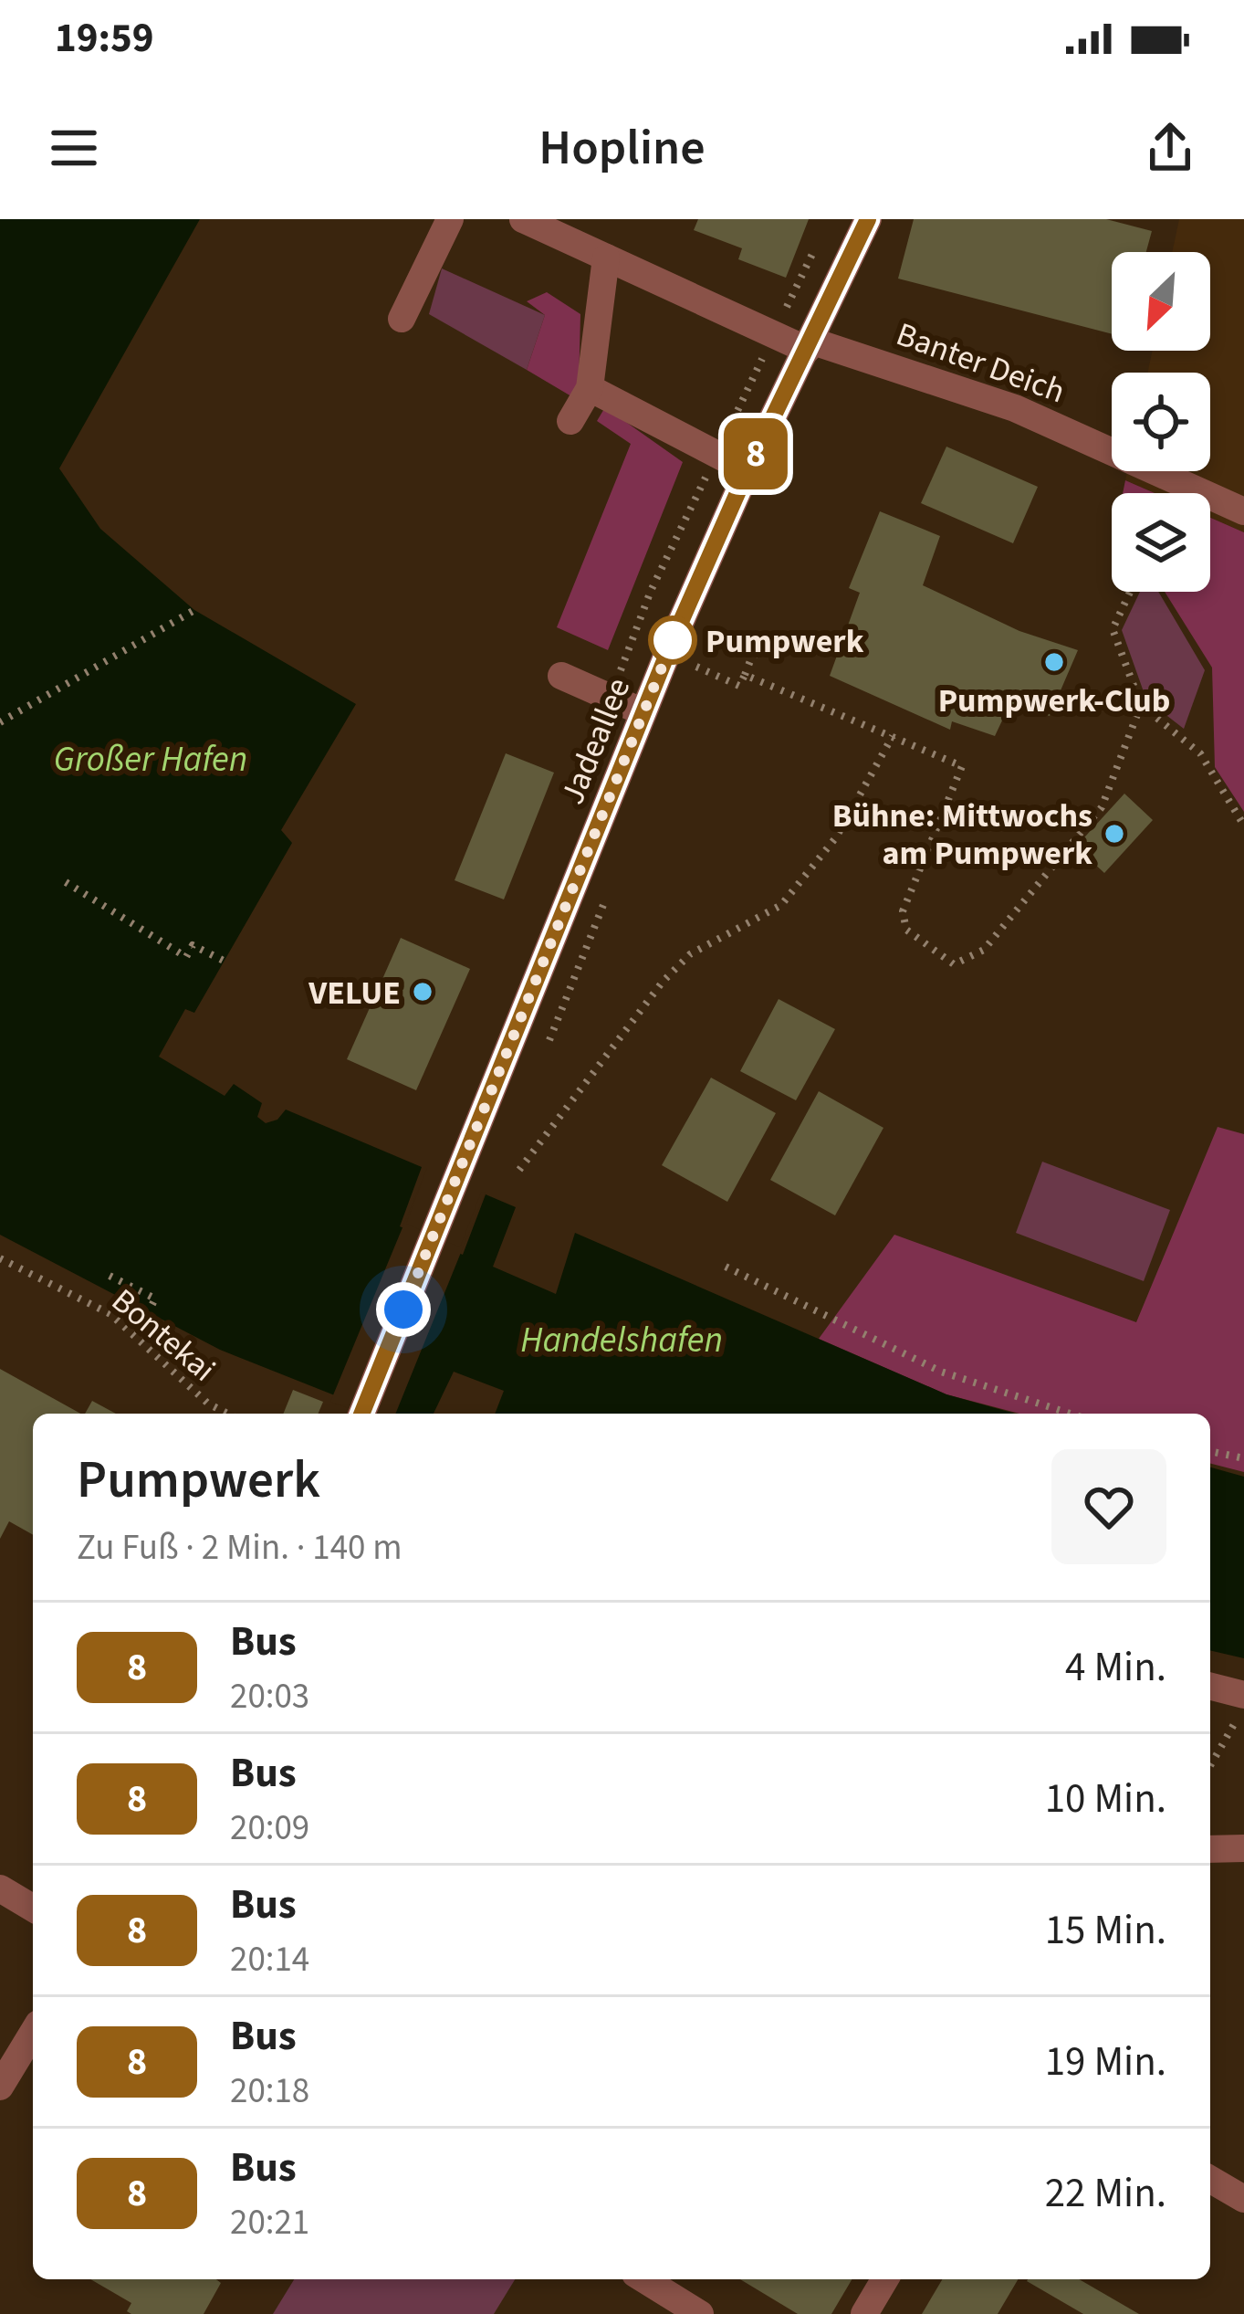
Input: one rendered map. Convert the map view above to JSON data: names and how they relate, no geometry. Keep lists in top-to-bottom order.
{
  "streets": {
    "street": ["Banter Deich", "Jadeallee"],
    "path": ["Bontekai"]
  },
  "crossings": [
    ["Banter Deich", "Jadeallee"]
  ],
  "water": ["Großer Hafen", "Handelshafen"],
  "places": [
    "Pumpwerk",
    "Pumpwerk-Club",
    "Bühne: Mittwochs am Pumpwerk",
    "VELUE"
  ],
  "lines": ["bus line 8"],
  "north": "bottom left",
  "page": {
    "status": "19:59",
    "header": "Hopline",
    "on_map": "8",
    "heading": ["Pumpwerk", "Zu Fuß · 2 Min. · 140 m"],
    "list": [
      {
        "mark": "8",
        "name": "Bus",
        "note": "20:03",
        "value": "4 Min."
      },
      {
        "mark": "8",
        "name": "Bus",
        "note": "20:09",
        "value": "10 Min."
      },
      {
        "mark": "8",
        "name": "Bus",
        "note": "20:14",
        "value": "15 Min."
      },
      {
        "mark": "8",
        "name": "Bus",
        "note": "20:18",
        "value": "19 Min."
      },
      {
        "mark": "8",
        "name": "Bus",
        "note": "20:21",
        "value": "22 Min."
      }
    ]
  }
}
